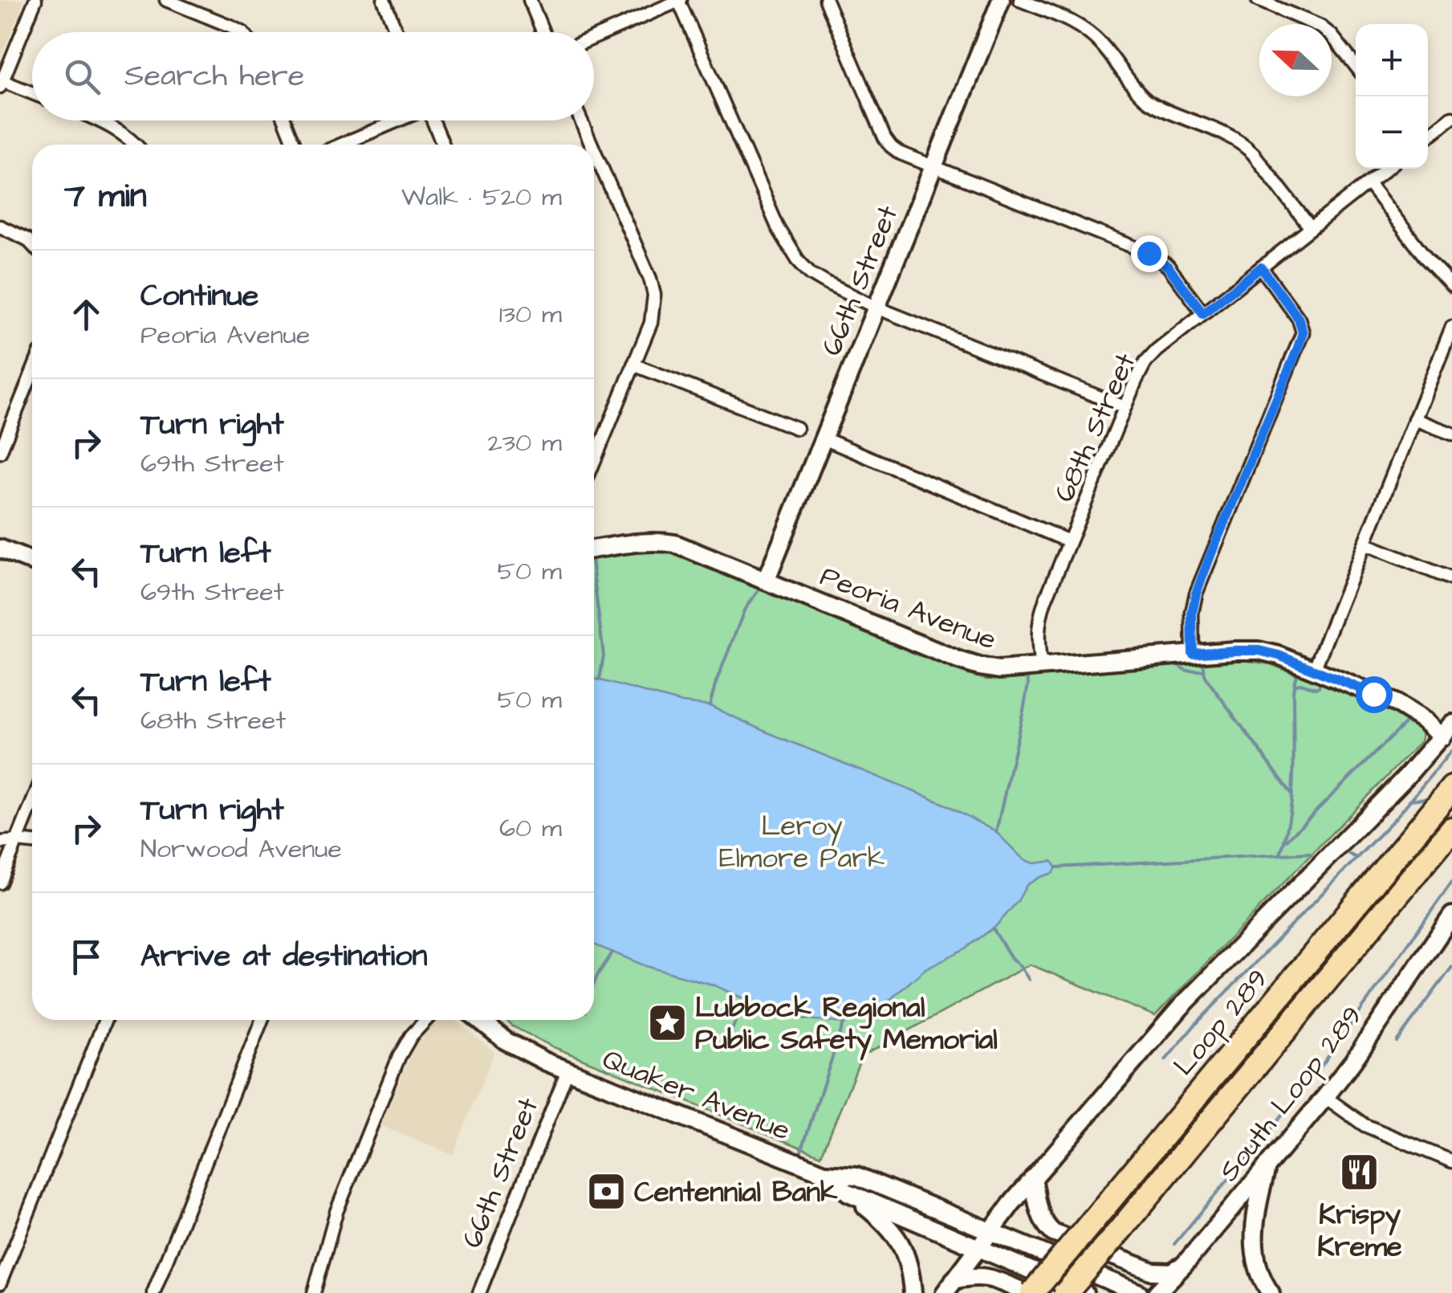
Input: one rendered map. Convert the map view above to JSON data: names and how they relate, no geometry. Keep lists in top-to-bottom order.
{
  "streets": {
    "highway": ["Loop 289"],
    "main road": [
      "66th Street",
      "Peoria Avenue",
      "South Loop 289",
      "Quaker Avenue"
    ],
    "street": ["68th Street"]
  },
  "crossings": [
    ["66th Street", "Peoria Avenue"],
    ["66th Street", "Quaker Avenue"],
    ["68th Street", "Peoria Avenue"]
  ],
  "parks": ["Leroy Elmore Park"],
  "places": {
    "place": ["Lubbock Regional Public Safety Memorial"],
    "restaurant": ["Krispy Kreme"],
    "bank": ["Centennial Bank"]
  },
  "north": "left",
  "page": {
    "map_buttons": ["+", "−"],
    "search": "Search here",
    "heading": ["7 min", "Walk · 520 m"],
    "list": [
      ["Continue", "Peoria Avenue", "130 m"],
      ["Turn right", "69th Street", "230 m"],
      ["Turn left", "69th Street", "50 m"],
      ["Turn left", "68th Street", "50 m"],
      ["Turn right", "Norwood Avenue", "60 m"],
      "Arrive at destination"
    ]
  }
}
